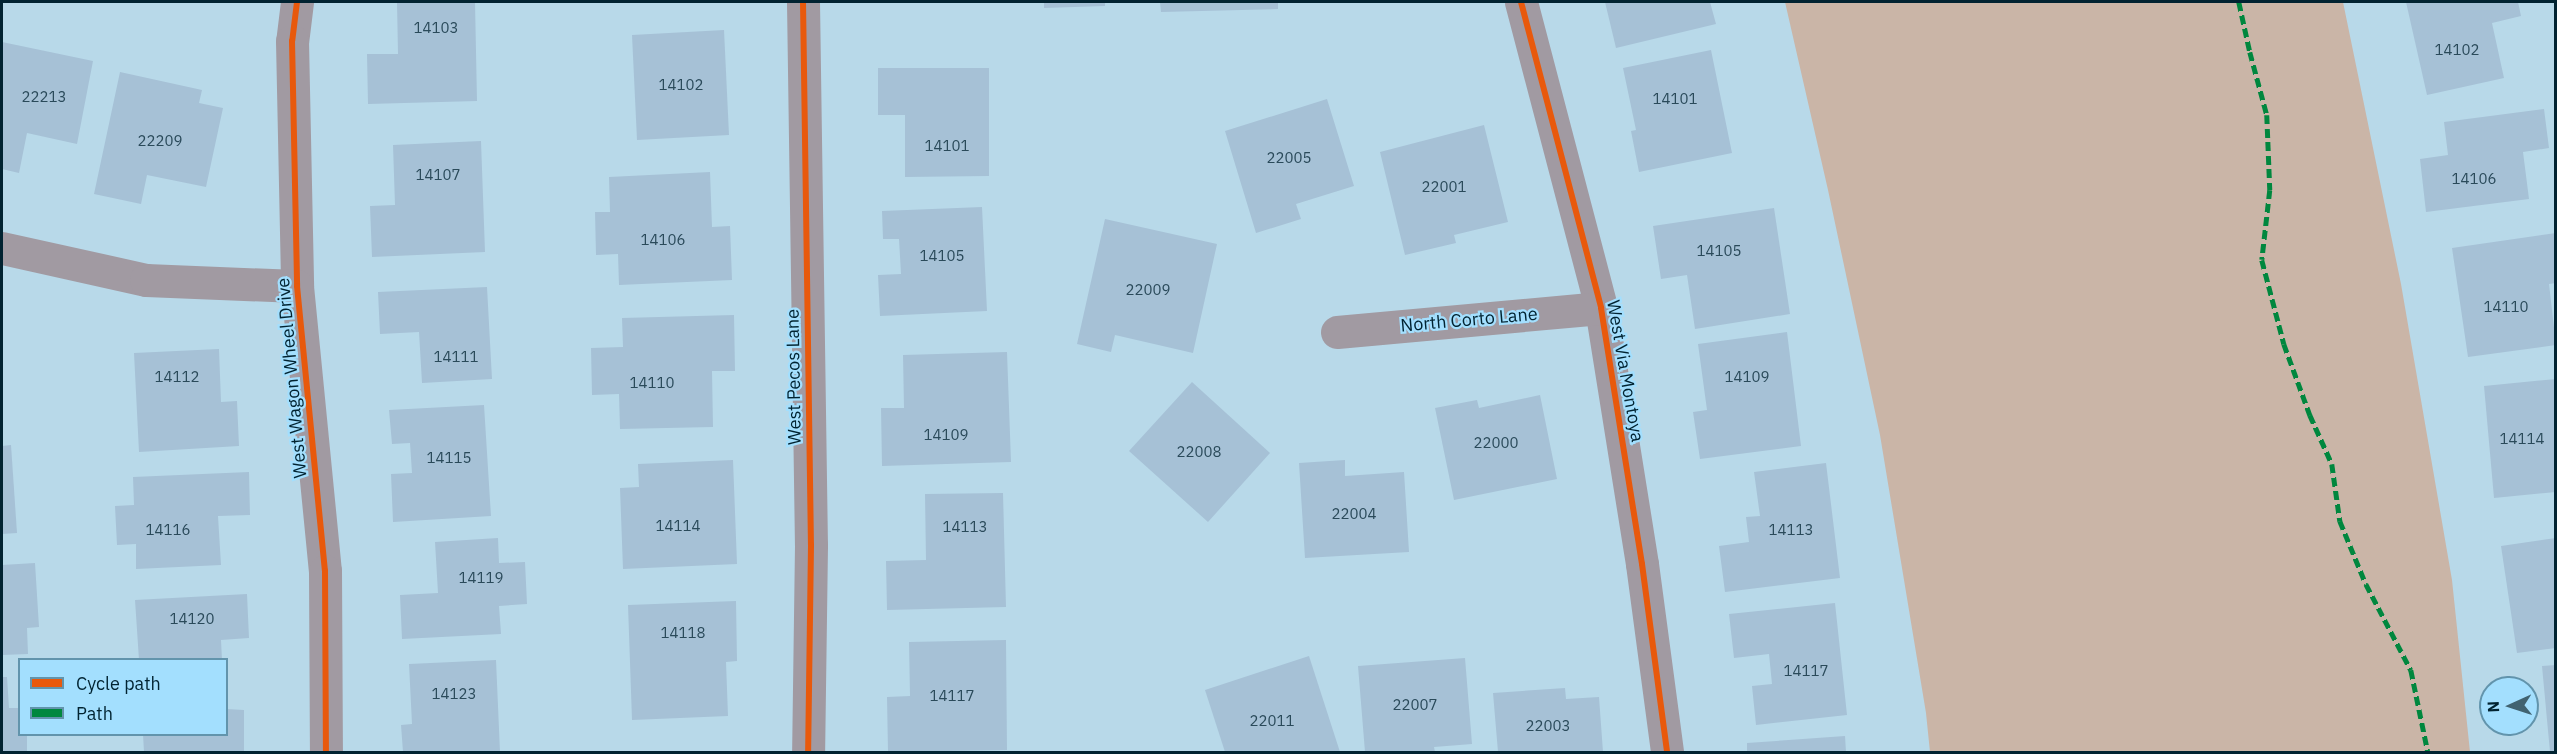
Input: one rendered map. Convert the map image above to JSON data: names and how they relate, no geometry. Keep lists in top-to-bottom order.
{
  "streets": {
    "street": [
      "North Corto Lane",
      "West Via Montoya",
      "West Pecos Lane",
      "West Wagon Wheel Drive"
    ]
  },
  "crossings": [
    ["North Corto Lane", "West Via Montoya"]
  ],
  "house_numbers": [
    "14103",
    "14102",
    "14102",
    "22213",
    "14101",
    "22209",
    "14101",
    "22005",
    "14107",
    "14106",
    "22001",
    "14106",
    "14105",
    "14105",
    "22009",
    "14110",
    "14111",
    "14112",
    "14109",
    "14110",
    "14109",
    "14114",
    "22000",
    "22008",
    "14115",
    "22004",
    "14114",
    "14113",
    "14116",
    "14113",
    "14119",
    "14120",
    "14118",
    "14117",
    "14123",
    "14117",
    "22007",
    "22011",
    "22003"
  ],
  "legend": ["Cycle path", "Path"],
  "north": "left"
}
